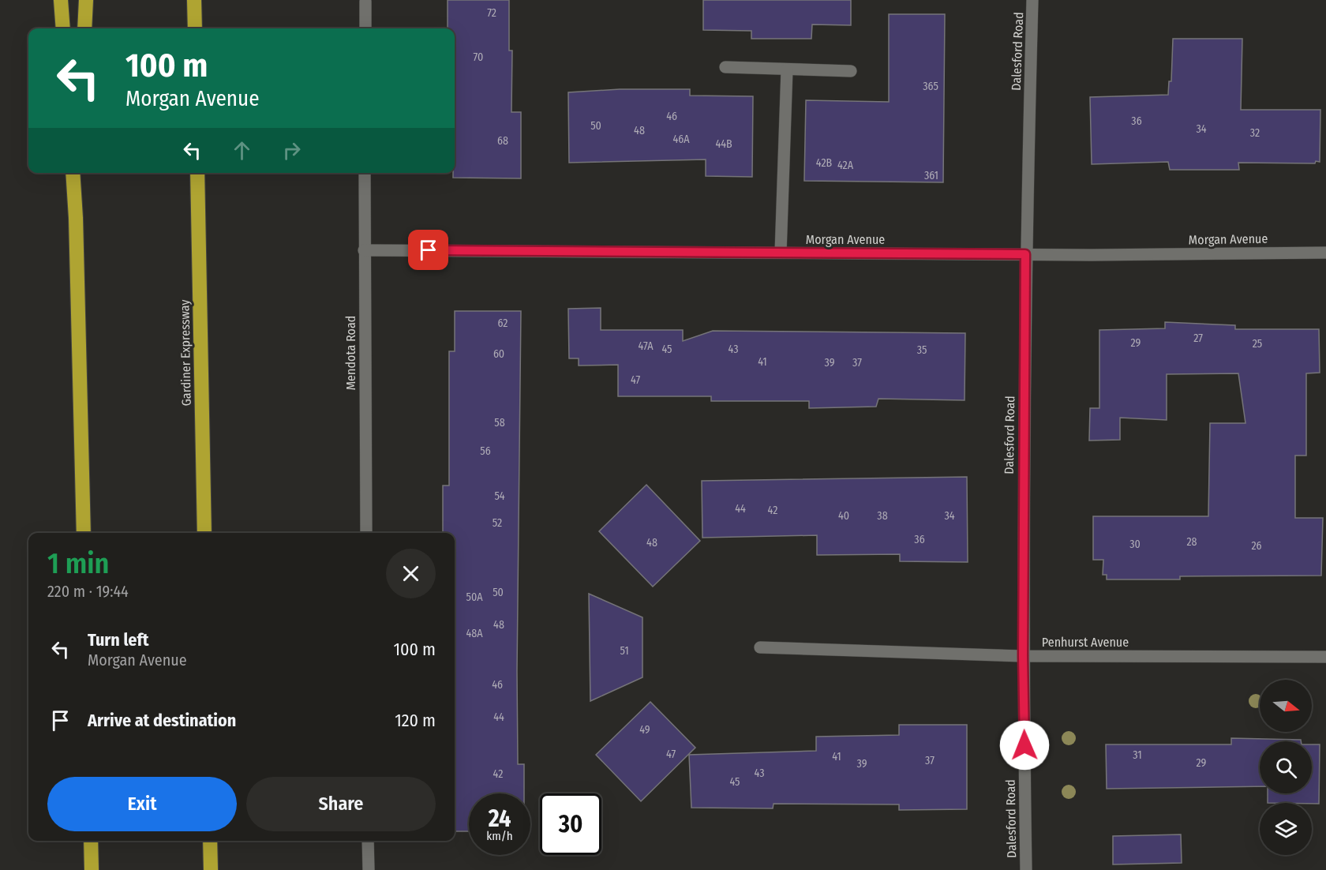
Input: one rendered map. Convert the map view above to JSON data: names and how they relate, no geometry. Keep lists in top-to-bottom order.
{
  "streets": {
    "highway": ["Gardiner Expressway"],
    "street": [
      "Dalesford Road",
      "Morgan Avenue",
      "Mendota Road",
      "Penhurst Avenue"
    ]
  },
  "crossings": [
    ["Dalesford Road", "Morgan Avenue"],
    ["Dalesford Road", "Penhurst Avenue"],
    ["Morgan Avenue", "Mendota Road"]
  ],
  "house_numbers": [
    "72",
    "70",
    "365",
    "46",
    "36",
    "50",
    "34",
    "48",
    "32",
    "46A",
    "68",
    "44B",
    "42B",
    "42A",
    "361",
    "62",
    "27",
    "29",
    "25",
    "47A",
    "45",
    "43",
    "35",
    "60",
    "41",
    "39",
    "37",
    "47",
    "58",
    "56",
    "54",
    "44",
    "42",
    "40",
    "38",
    "34",
    "52",
    "36",
    "28",
    "48",
    "30",
    "26",
    "50",
    "50A",
    "48",
    "48A",
    "51",
    "46",
    "44",
    "49",
    "47",
    "31",
    "41",
    "37",
    "29",
    "39",
    "43",
    "42",
    "45"
  ],
  "north": "right",
  "page": {
    "turn": ["100 m", "Morgan Avenue"],
    "heading": ["1 min", "220 m · 19:44"],
    "list": [
      {
        "name": "Turn left",
        "note": "Morgan Avenue",
        "value": "100 m"
      },
      {
        "name": "Arrive at destination",
        "value": "120 m"
      }
    ],
    "buttons": ["Exit", "Share"],
    "speed": "24 km/h",
    "limit": "30"
  }
}
